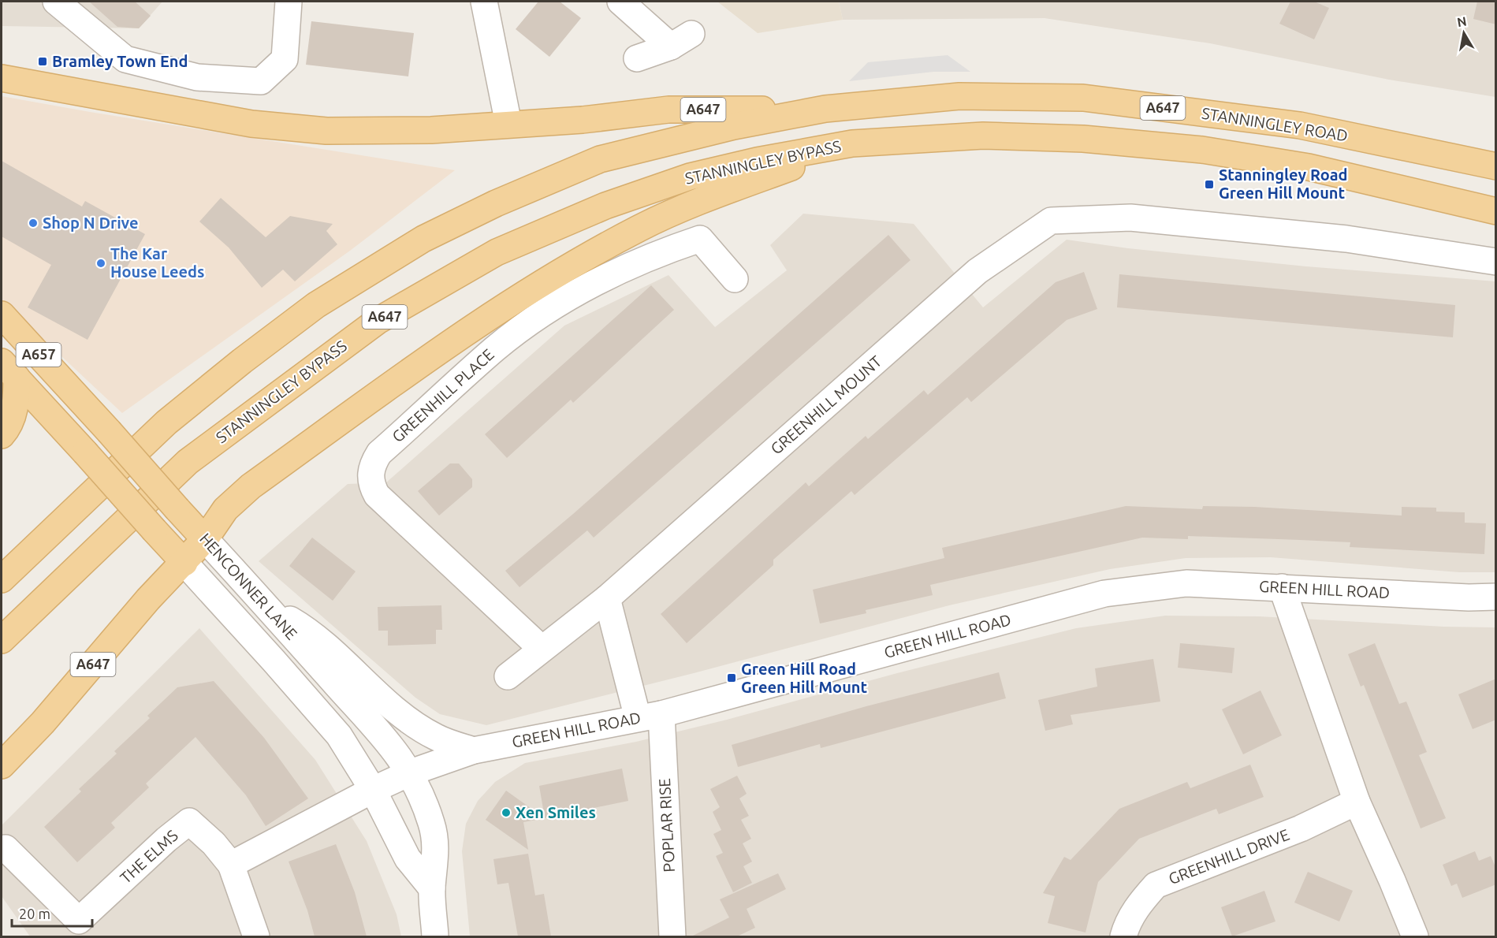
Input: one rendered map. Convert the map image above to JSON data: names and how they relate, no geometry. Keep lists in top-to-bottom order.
{
  "streets": {
    "main road": [
      "A647",
      "STANNINGLEY ROAD",
      "STANNINGLEY BYPASS",
      "A657",
      "HENCONNER LANE"
    ],
    "street": [
      "GREENHILL PLACE",
      "GREENHILL MOUNT",
      "GREEN HILL ROAD",
      "POPLAR RISE",
      "THE ELMS",
      "GREENHILL DRIVE"
    ]
  },
  "crossings": [
    ["A647", "STANNINGLEY ROAD"],
    ["A647", "STANNINGLEY BYPASS"],
    ["A647", "HENCONNER LANE"],
    ["GREENHILL PLACE", "GREENHILL MOUNT"],
    ["HENCONNER LANE", "GREEN HILL ROAD"],
    ["GREEN HILL ROAD", "POPLAR RISE"]
  ],
  "places": {
    "transit": ["Bramley Town End", "Stanningley Road Green Hill Mount", "Green Hill Road Green Hill Mount"],
    "other": ["Shop N Drive", "The Kar House Leeds", "Xen Smiles"]
  },
  "scale_bar": "20 m",
  "north": "top"
}
